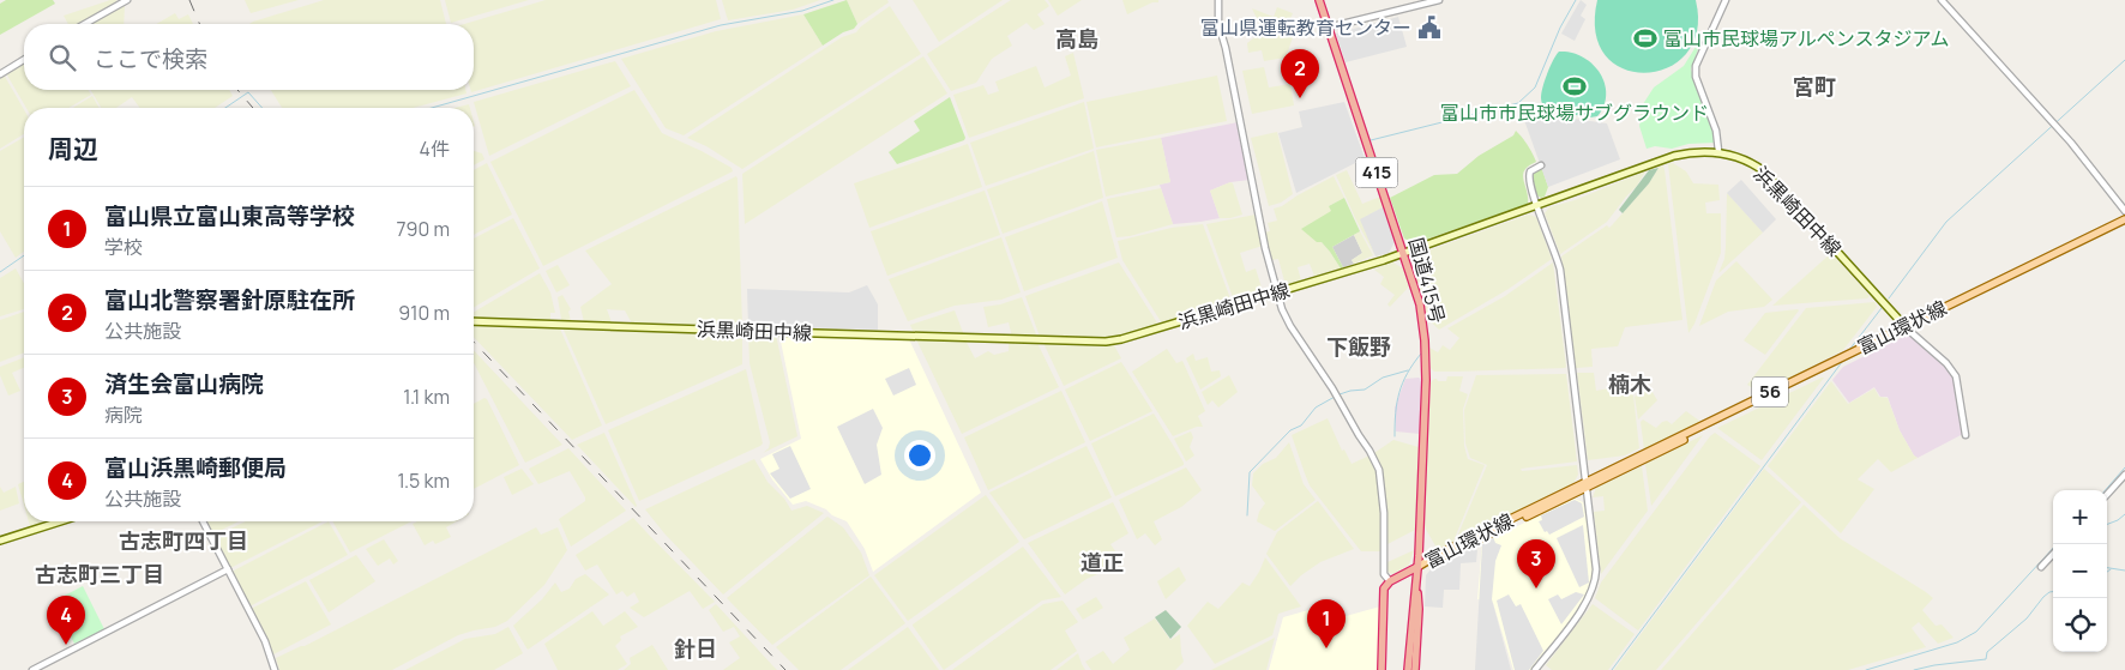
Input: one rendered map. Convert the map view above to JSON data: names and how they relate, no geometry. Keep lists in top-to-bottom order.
{
  "streets": {
    "highway": ["415", "国道415号"],
    "main road": ["浜黒崎田中線", "富山環状線", "56"]
  },
  "crossings": [
    ["浜黒崎田中線", "国道415号"],
    ["浜黒崎田中線", "富山環状線"],
    ["国道415号", "富山環状線"]
  ],
  "districts": [
    "高島",
    "宮町",
    "下飯野",
    "楠木",
    "古志町四丁目",
    "道正",
    "古志町三丁目",
    "針日"
  ],
  "places": {
    "public building": ["富山県運転教育センター"],
    "sports": ["富山市民球場アルペンスタジアム", "富山市市民球場サブグラウンド"]
  },
  "page": {
    "search": "ここで検索",
    "pins": [
      "2",
      "3",
      "4",
      "1"
    ],
    "heading": ["周辺", "4件"],
    "list": [
      {
        "mark": "1",
        "name": "富山県立富山東高等学校",
        "note": "学校",
        "value": "790 m"
      },
      {
        "mark": "2",
        "name": "富山北警察署針原駐在所",
        "note": "公共施設",
        "value": "910 m"
      },
      {
        "mark": "3",
        "name": "済生会富山病院",
        "note": "病院",
        "value": "1.1 km"
      },
      {
        "mark": "4",
        "name": "富山浜黒崎郵便局",
        "note": "公共施設",
        "value": "1.5 km"
      }
    ],
    "map_buttons": ["+", "−"]
  }
}
